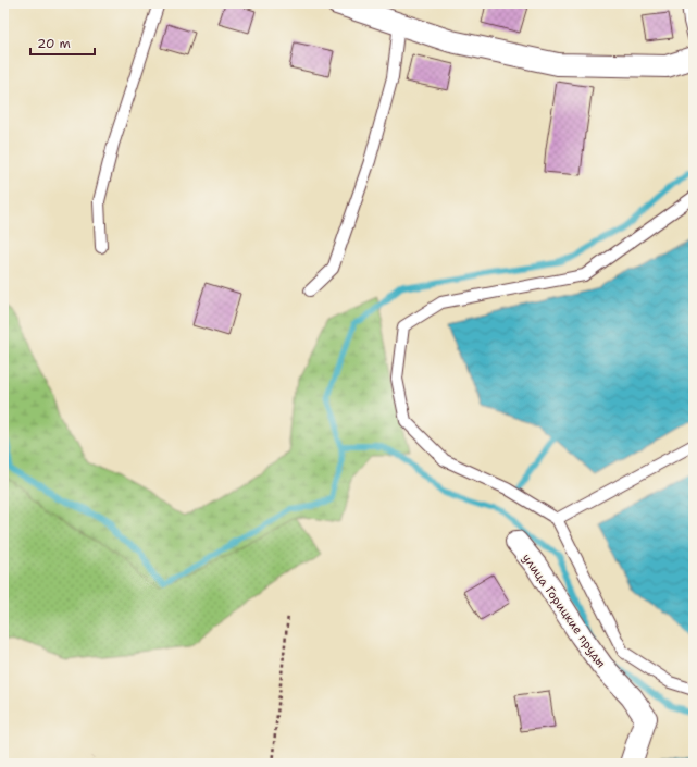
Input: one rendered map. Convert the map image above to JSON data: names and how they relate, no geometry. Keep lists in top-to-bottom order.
{
  "streets": {
    "street": ["улица Горицкие пруды"]
  },
  "scale_bar": "20 m"
}
